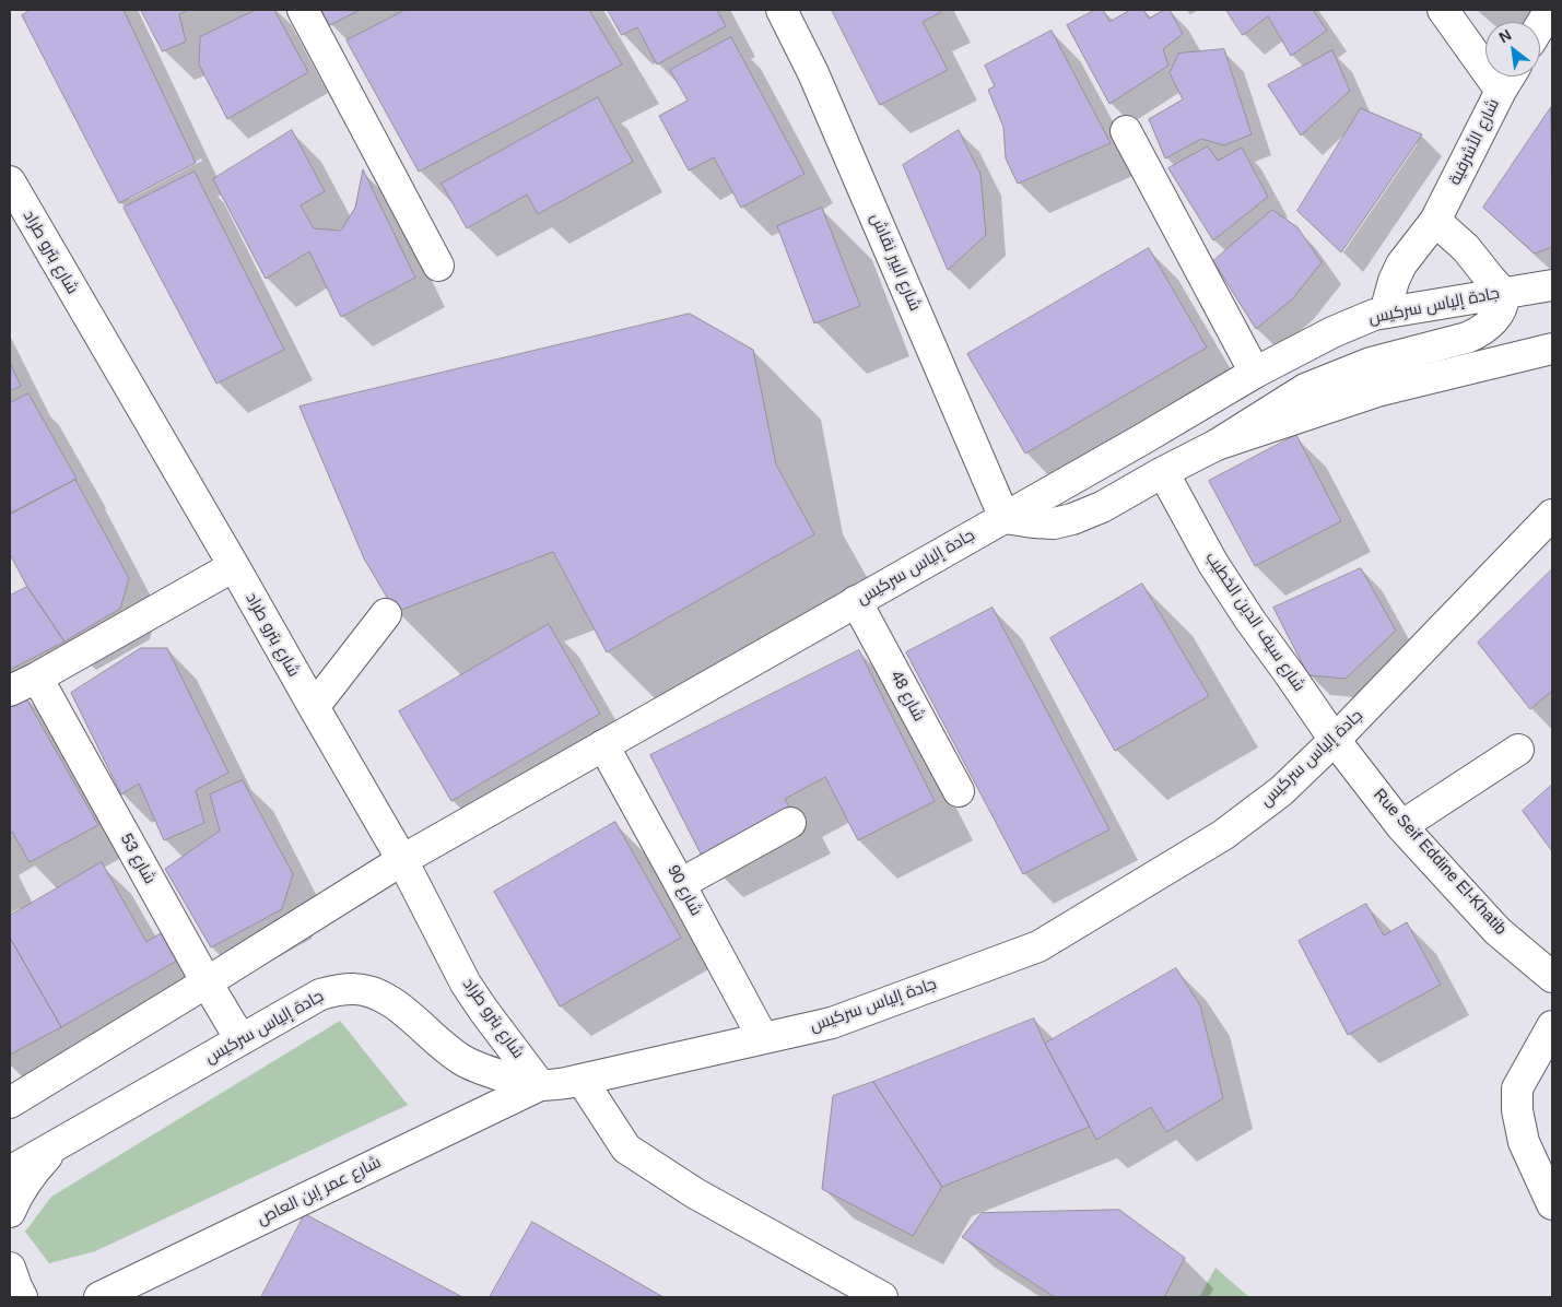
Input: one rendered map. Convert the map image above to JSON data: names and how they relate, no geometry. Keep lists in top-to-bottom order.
{
  "streets": {
    "street": [
      "شارع الأشرفية",
      "شارع بترو طراد",
      "شارع البير نقاش",
      "جادة إلياس سركيس",
      "شارع سيف الدين الخطيب",
      "شارع 48",
      "شارع 53",
      "Rue Seif Eddine El-Khatib",
      "شارع 90",
      "شارع عمر إبن العاص"
    ]
  },
  "crossings": [
    ["شارع الأشرفية", "جادة إلياس سركيس"],
    ["شارع بترو طراد", "جادة إلياس سركيس"],
    ["شارع بترو طراد", "شارع عمر إبن العاص"],
    ["شارع البير نقاش", "جادة إلياس سركيس"],
    ["جادة إلياس سركيس", "شارع سيف الدين الخطيب"],
    ["جادة إلياس سركيس", "شارع 48"],
    ["جادة إلياس سركيس", "شارع 53"],
    ["جادة إلياس سركيس", "Rue Seif Eddine El-Khatib"],
    ["جادة إلياس سركيس", "شارع 90"],
    ["جادة إلياس سركيس", "شارع عمر إبن العاص"],
    ["شارع سيف الدين الخطيب", "Rue Seif Eddine El-Khatib"]
  ],
  "north": "top left"
}
